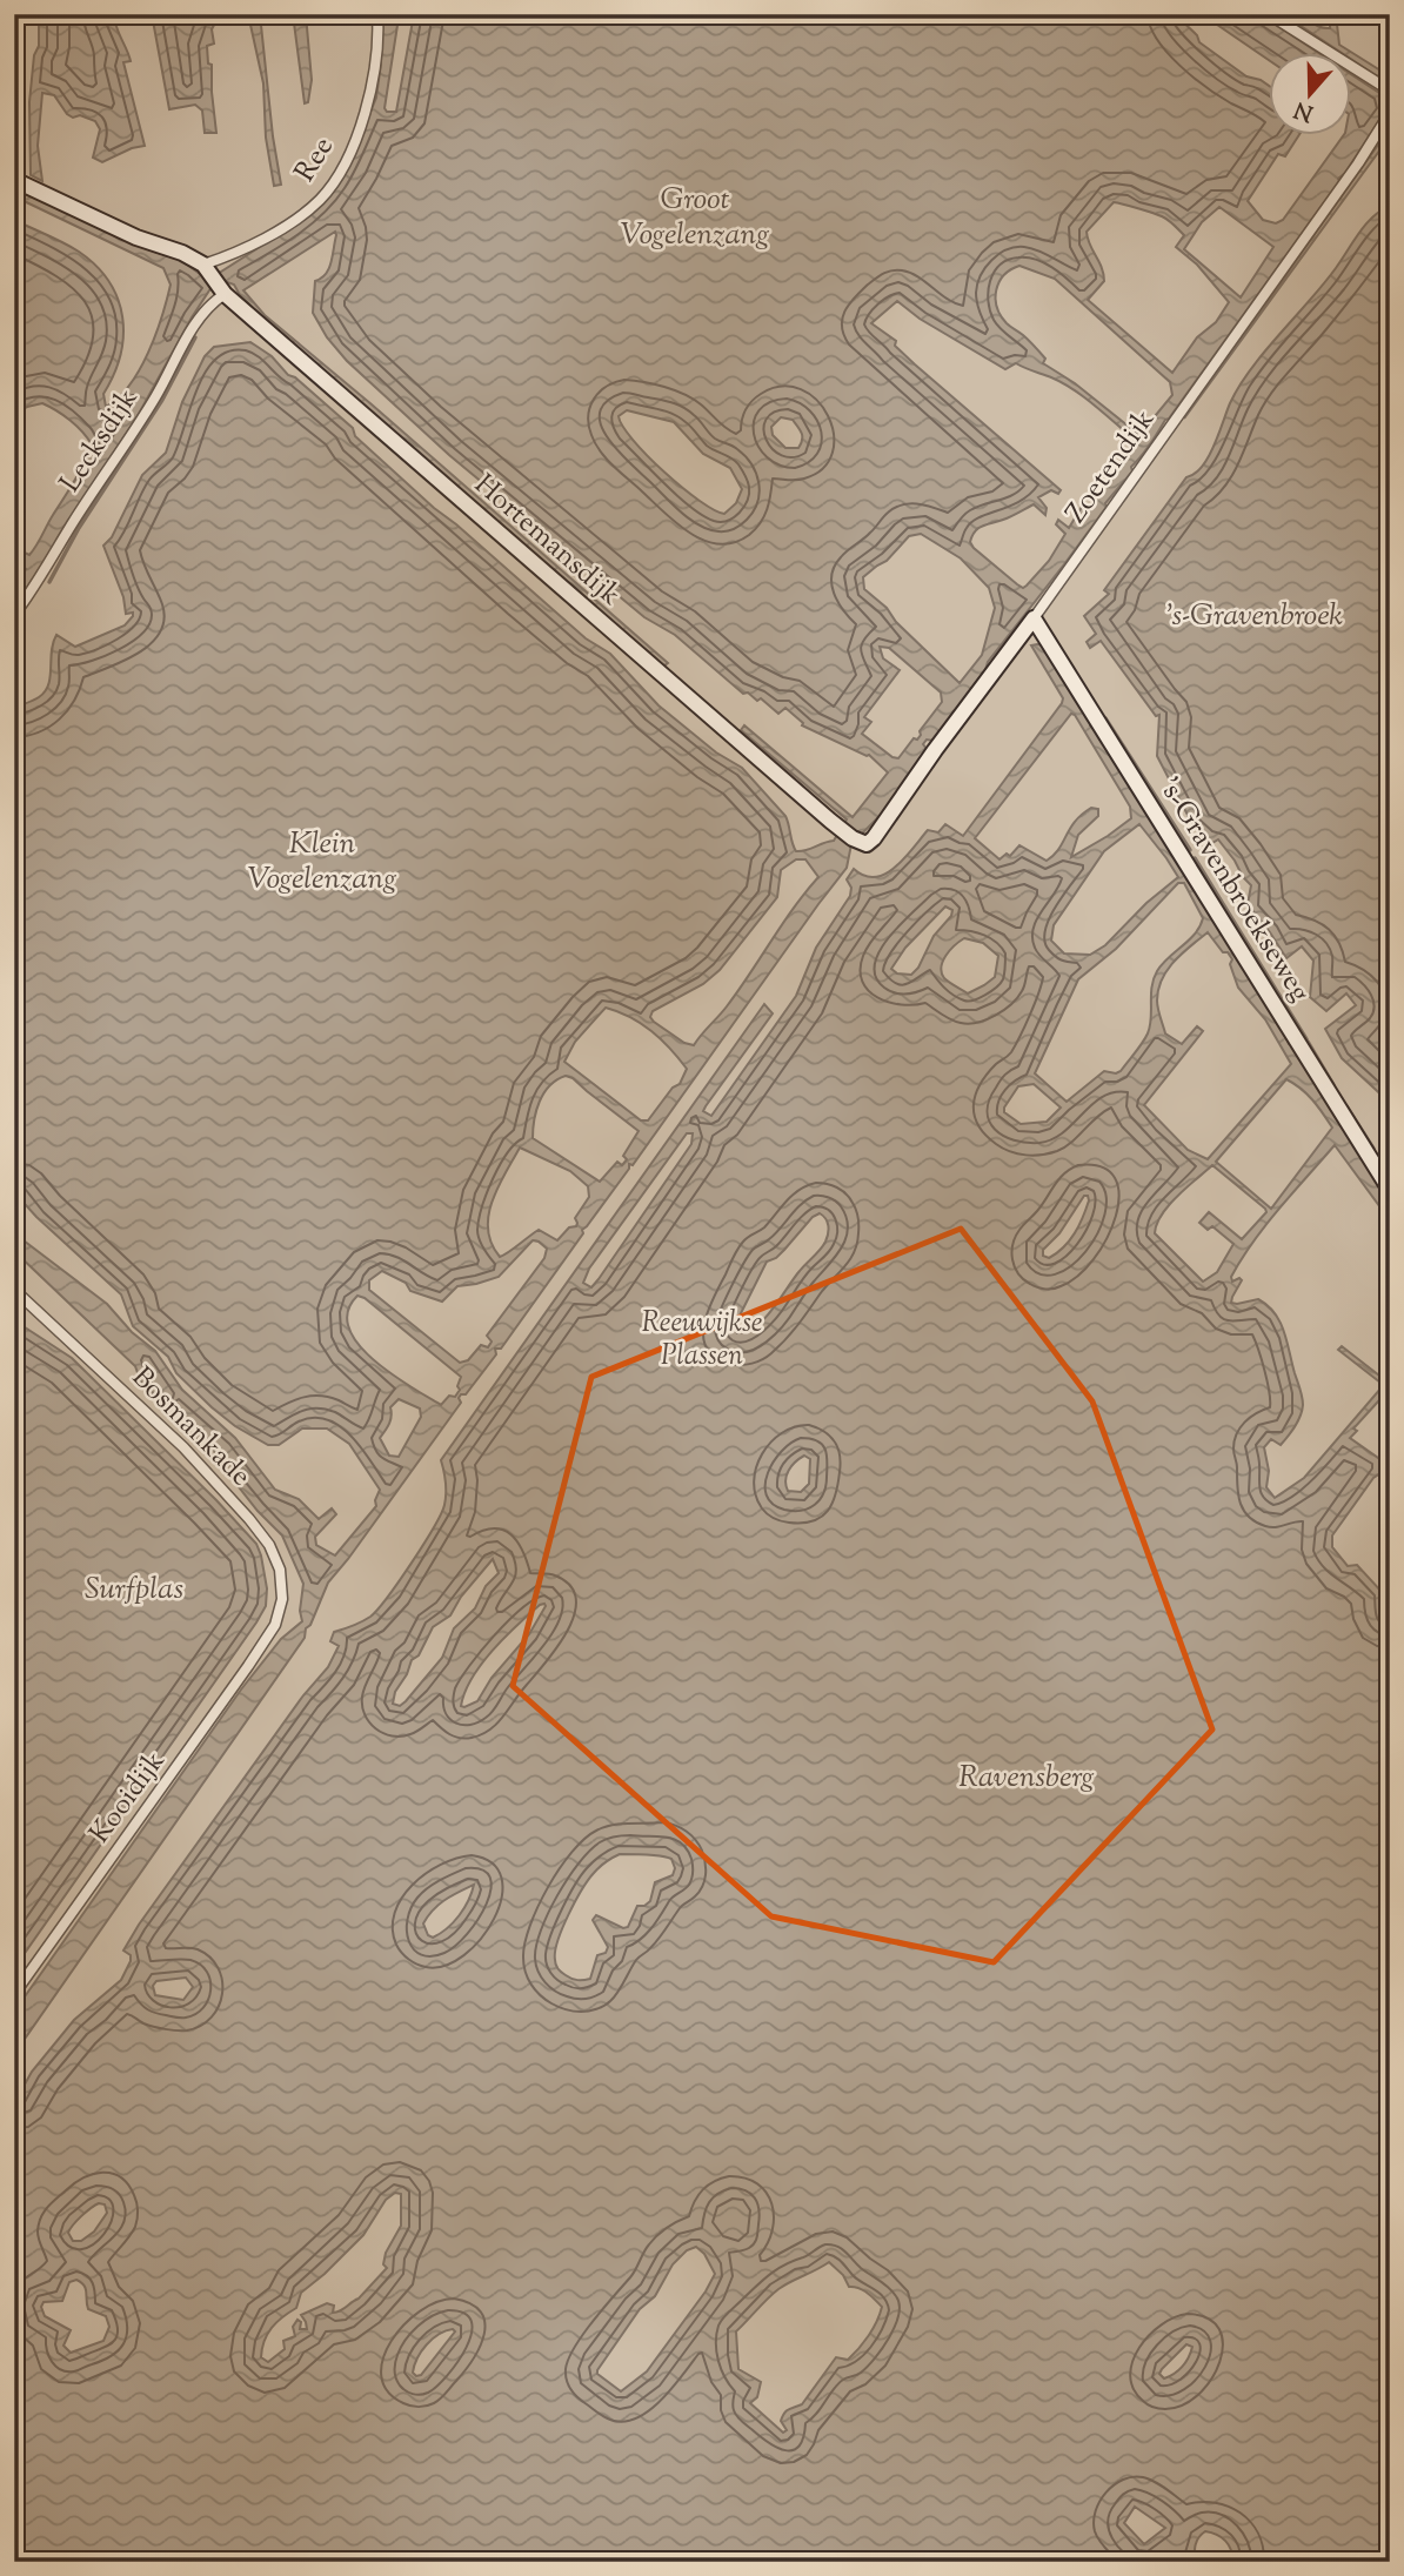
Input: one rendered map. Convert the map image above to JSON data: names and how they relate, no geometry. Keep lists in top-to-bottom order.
{
  "streets": {
    "street": [
      "Ree",
      "Lecksdijk",
      "Zoetendijk",
      "Hortemansdijk",
      "'s-Gravenbroekseweg",
      "Bosmankade",
      "Kooidijk"
    ]
  },
  "crossings": [
    ["Ree", "Lecksdijk"],
    ["Ree", "Hortemansdijk"],
    ["Lecksdijk", "Hortemansdijk"],
    ["Zoetendijk", "Hortemansdijk"],
    ["Zoetendijk", "'s-Gravenbroekseweg"],
    ["Bosmankade", "Kooidijk"]
  ],
  "water": [
    "Groot Vogelenzang",
    "'s-Gravenbroek",
    "Klein Vogelenzang",
    "Surfplas",
    "Ravensberg"
  ],
  "parks": ["Reeuwijkse Plassen"],
  "north": "bottom"
}
